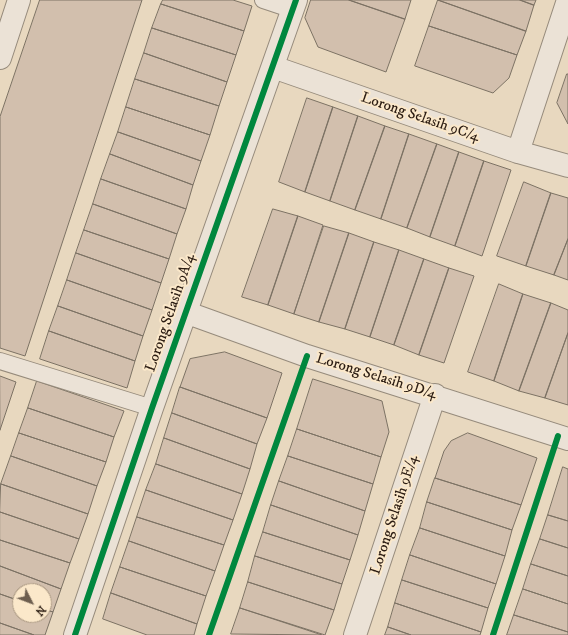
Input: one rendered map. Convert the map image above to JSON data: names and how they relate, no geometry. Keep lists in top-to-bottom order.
{
  "streets": {
    "street": [
      "Lorong Selasih 9C/4",
      "Lorong Selasih 9A/4",
      "Lorong Selasih 9D/4",
      "Lorong Selasih 9E/4"
    ]
  },
  "crossings": [
    ["Lorong Selasih 9C/4", "Lorong Selasih 9A/4"],
    ["Lorong Selasih 9A/4", "Lorong Selasih 9D/4"],
    ["Lorong Selasih 9D/4", "Lorong Selasih 9E/4"]
  ],
  "north": "bottom right"
}
